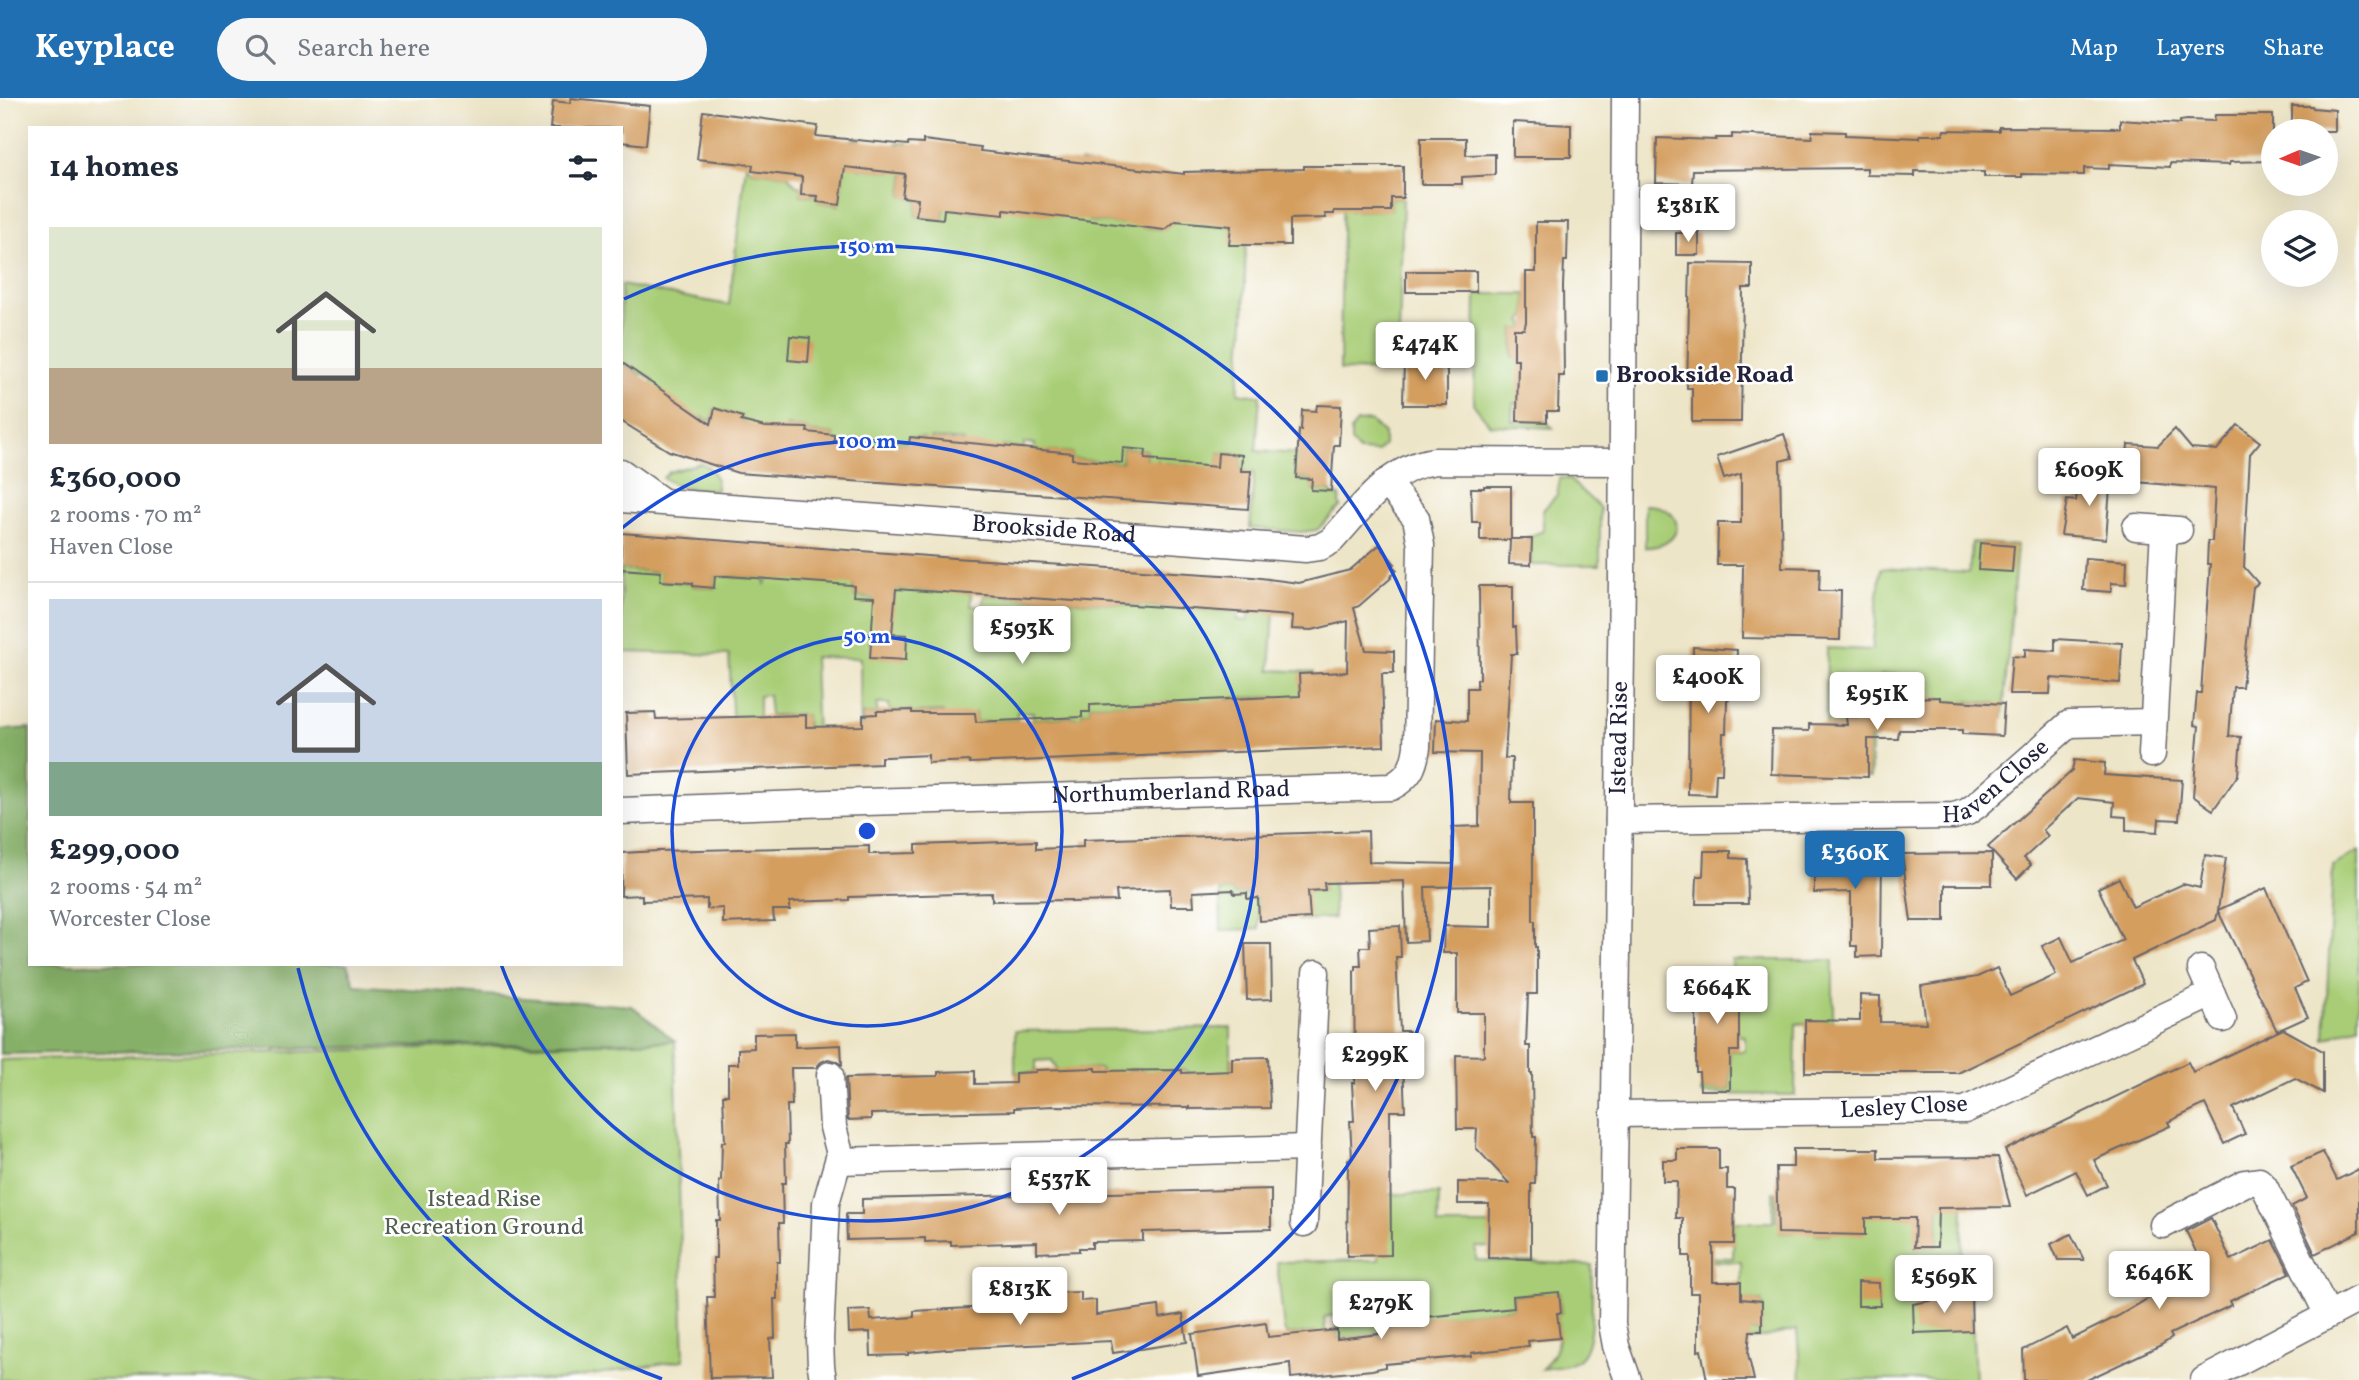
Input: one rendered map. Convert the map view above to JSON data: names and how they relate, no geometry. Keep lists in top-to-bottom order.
{
  "streets": {
    "street": [
      "Brookside Road",
      "Istead Rise",
      "Haven Close",
      "Northumberland Road",
      "Lesley Close"
    ]
  },
  "crossings": [
    ["Brookside Road", "Istead Rise"],
    ["Brookside Road", "Northumberland Road"],
    ["Istead Rise", "Haven Close"],
    ["Istead Rise", "Lesley Close"]
  ],
  "parks": ["Istead Rise Recreation Ground"],
  "places": {
    "transit": ["Brookside Road"]
  },
  "north": "left",
  "page": {
    "header": "Keyplace",
    "search": "Search here",
    "nav": ["Map", "Layers", "Share"],
    "heading": "14 homes",
    "price": [
      "£381K",
      "£474K",
      "£609K",
      "£593K",
      "£400K",
      "£951K",
      "£360K",
      "£664K",
      "£299K",
      "£537K",
      "£646K",
      "£569K",
      "£813K",
      "£279K"
    ],
    "list": [
      {
        "name": "£360,000",
        "note": "2 rooms · 70 m² · Haven Close"
      },
      {
        "name": "£299,000",
        "note": "2 rooms · 54 m² · Worcester Close"
      }
    ]
  },
  "rings": ["150 m", "100 m", "50 m"]
}
